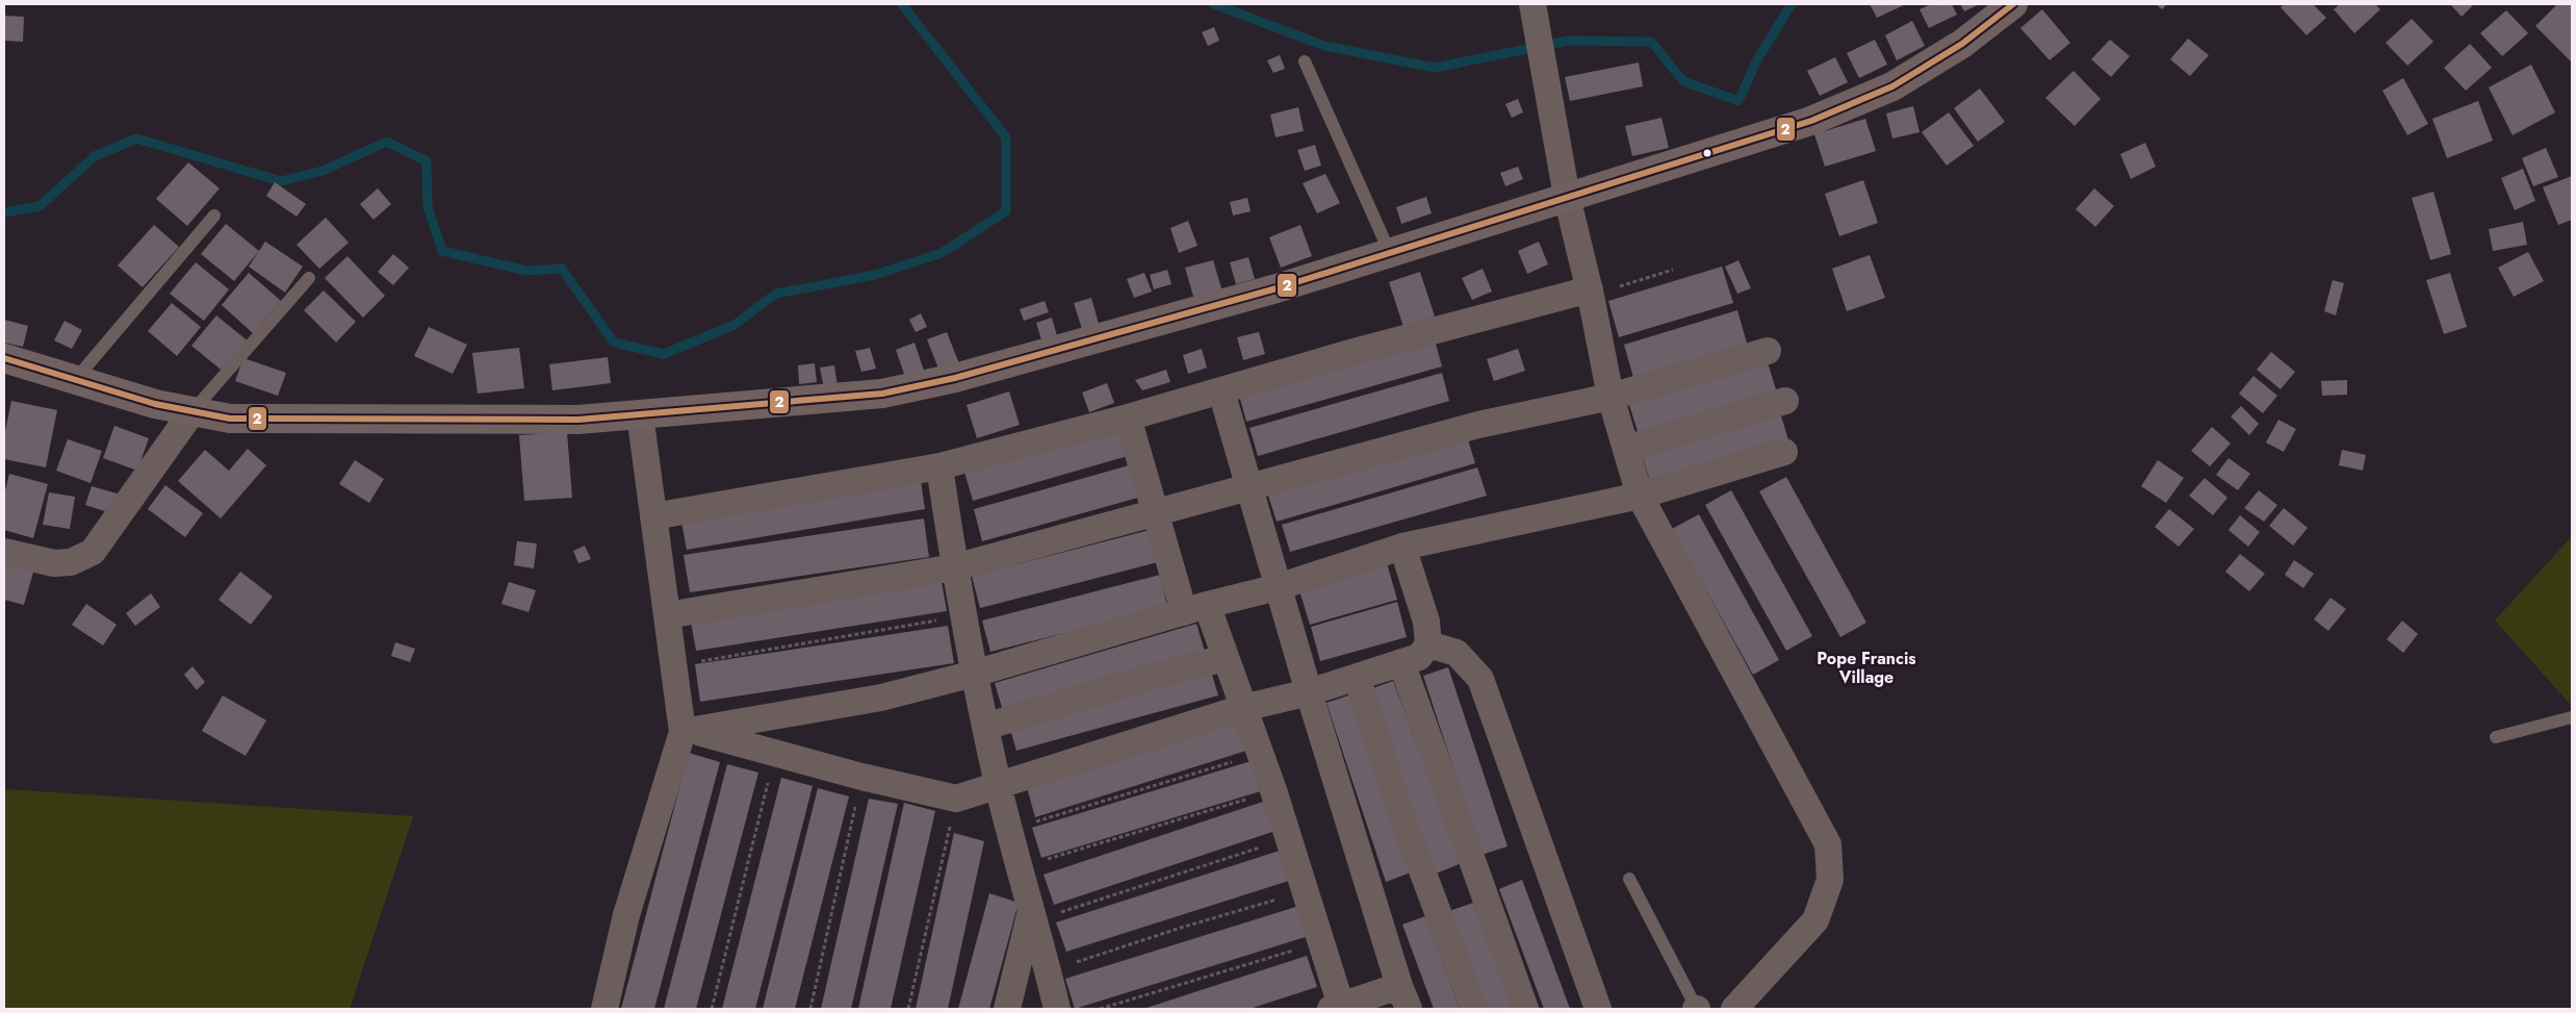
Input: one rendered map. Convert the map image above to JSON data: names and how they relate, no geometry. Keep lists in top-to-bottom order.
{
  "districts": ["Pope Francis Village"],
  "lines": ["transit line 2"]
}
